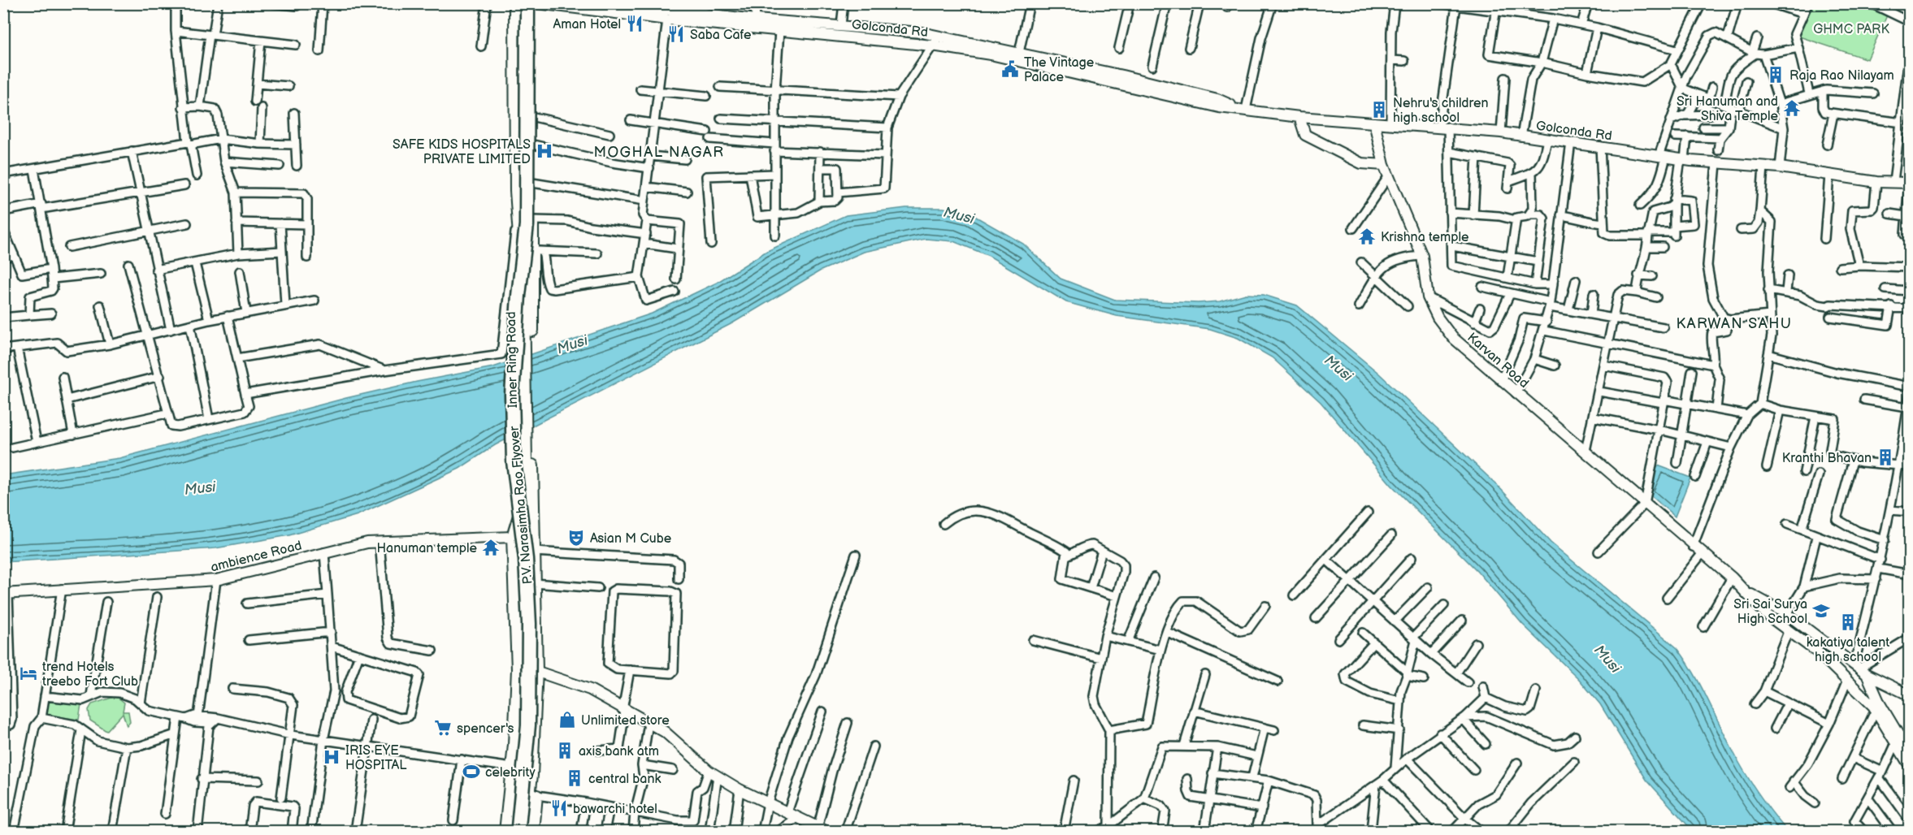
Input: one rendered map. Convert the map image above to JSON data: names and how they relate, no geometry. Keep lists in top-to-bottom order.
{
  "streets": {
    "highway": ["P.V. Narasimha Rao Flyover"],
    "main road": ["Inner Ring Road"],
    "street": ["Golconda Rd", "Karvan Road", "ambience Road"]
  },
  "crossings": [
    ["Golconda Rd", "Inner Ring Road"],
    ["Golconda Rd", "Karvan Road"],
    ["Inner Ring Road", "ambience Road"]
  ],
  "districts": ["MOGHAL NAGAR", "KARWAN SAHU"],
  "water": ["Musi"],
  "parks": ["GHMC PARK"],
  "places": {
    "restaurant": ["Aman Hotel", "Saba Cafe", "bawarchi hotel"],
    "public building": ["The Vintage Palace"],
    "building": [
      "Raja Rao Nilayam",
      "Nehru's children high school",
      "Kranthi Bhavan",
      "kakatiya talent high school",
      "axis bank atm",
      "central bank"
    ],
    "temple": ["Sri Hanuman and Shiva Temple", "Krishna temple", "Hanuman temple"],
    "hospital": ["SAFE KIDS HOSPITALS PRIVATE LIMITED", "IRIS EYE HOSPITAL"],
    "theatre": ["Asian M Cube"],
    "school or university": ["Sri Sai Surya High School"],
    "hotel": ["trend Hotels treebo Fort Club"],
    "shop": ["Unlimited store"],
    "supermarket": ["spencer's"],
    "sports": ["celebrity"]
  }
}
